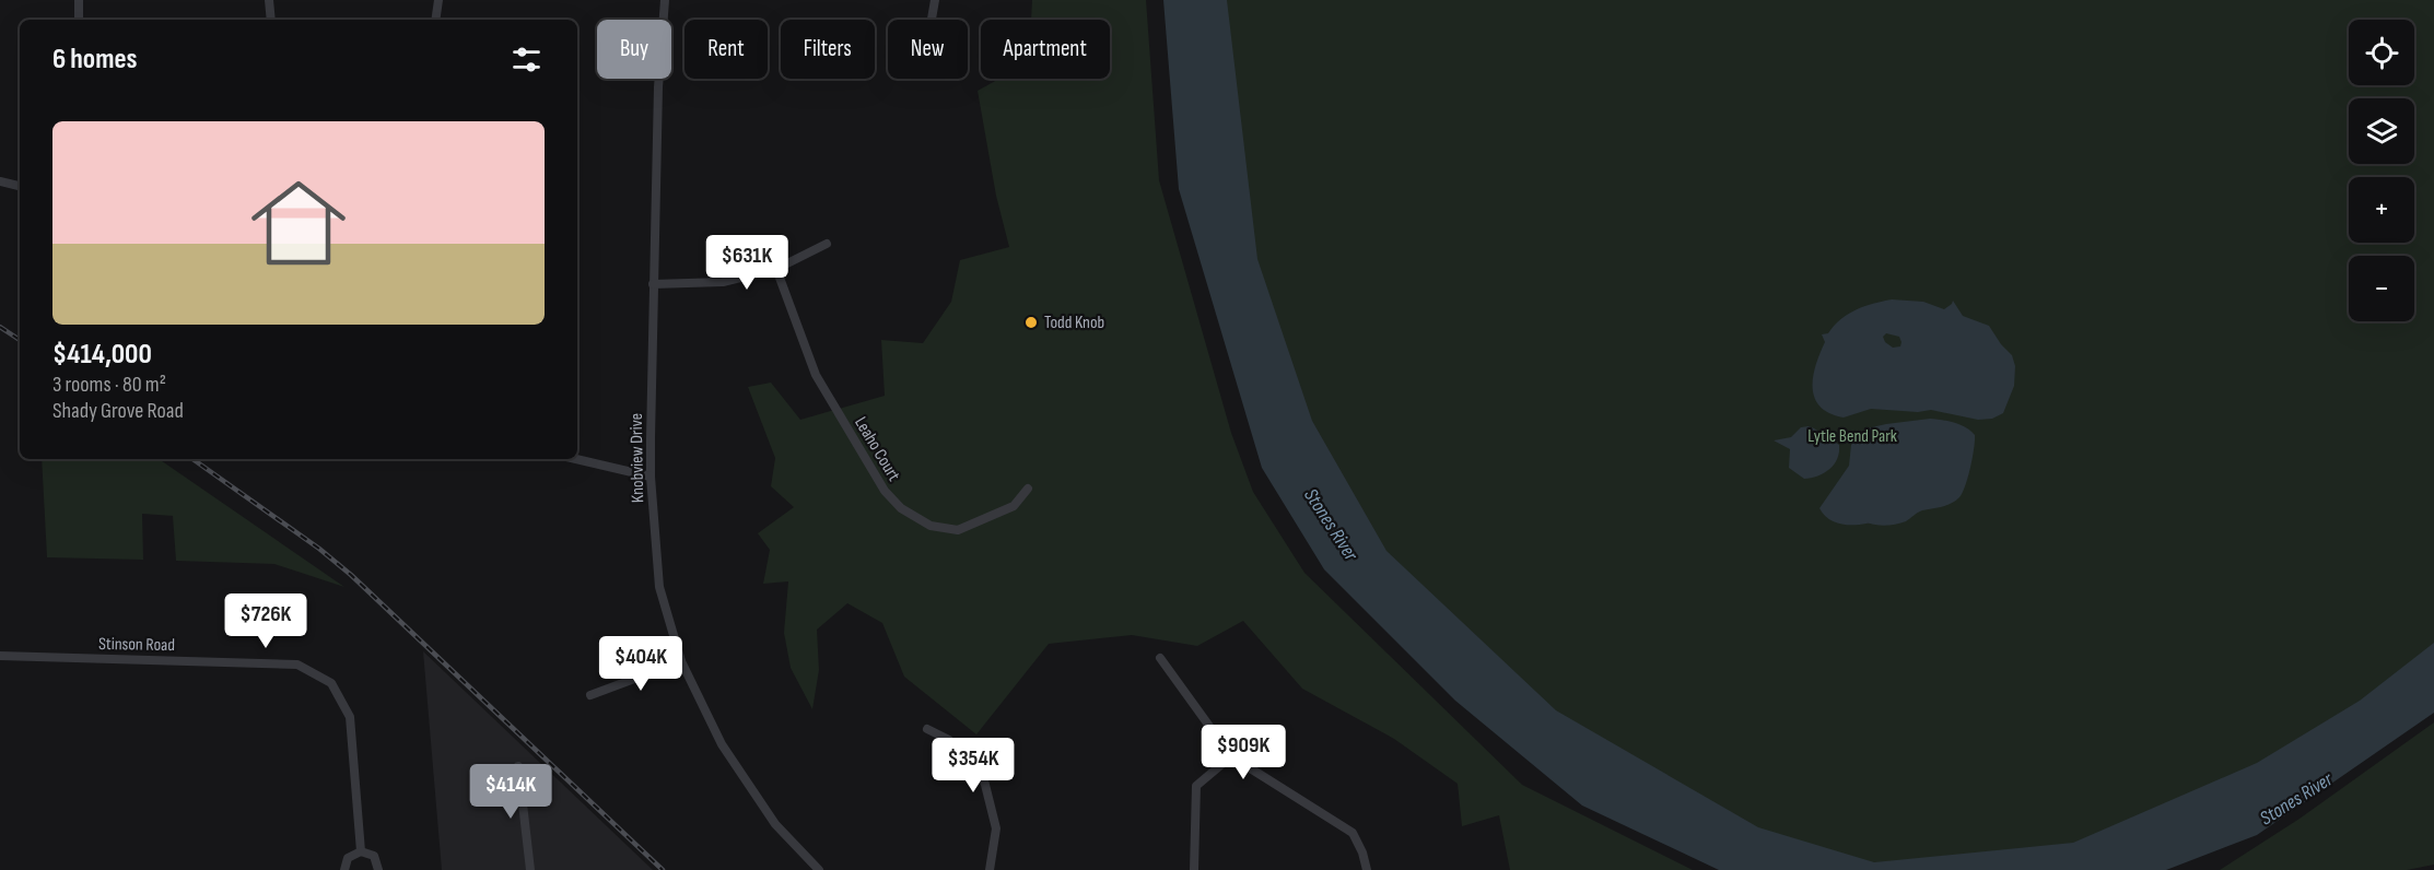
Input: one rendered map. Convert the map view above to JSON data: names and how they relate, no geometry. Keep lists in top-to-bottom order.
{
  "streets": {
    "street": ["Leaho Court", "Knobview Drive", "Stinson Road"]
  },
  "water": ["Stones River"],
  "parks": ["Lytle Bend Park"],
  "places": ["Todd Knob"],
  "page": {
    "map_buttons": ["+", "−"],
    "chip": [
      "Buy",
      "Rent",
      "Filters",
      "New",
      "Apartment"
    ],
    "heading": "6 homes",
    "list": [
      {
        "name": "$414,000",
        "note": "3 rooms · 80 m² · Shady Grove Road"
      }
    ],
    "price": [
      "$631K",
      "$726K",
      "$404K",
      "$909K",
      "$354K",
      "$414K"
    ]
  }
}
